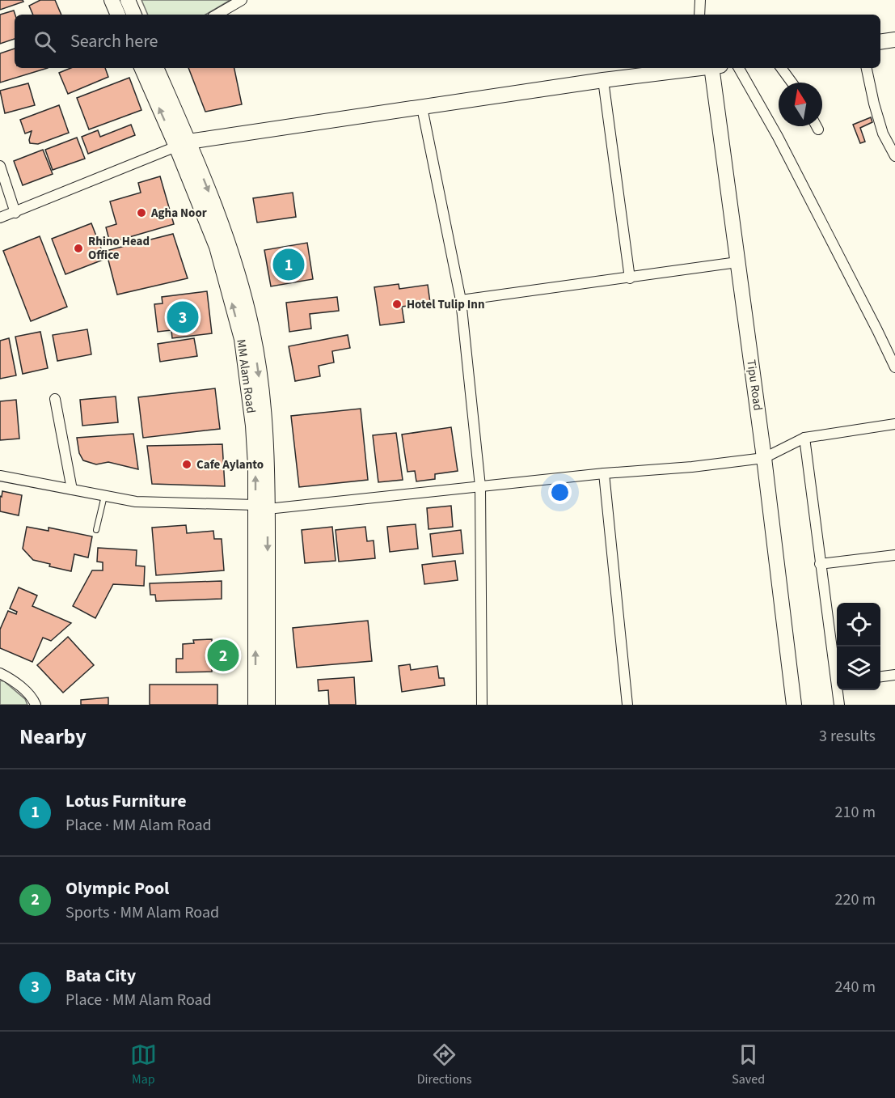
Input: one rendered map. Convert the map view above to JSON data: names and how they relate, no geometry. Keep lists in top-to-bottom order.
{
  "streets": {
    "street": ["MM Alam Road", "Tipu Road"]
  },
  "places": [
    "Agha Noor",
    "Rhino Head Office",
    "Hotel Tulip Inn",
    "Cafe Aylanto"
  ],
  "north": "top",
  "page": {
    "search": "Search here",
    "pins": ["1", "3", "2"],
    "heading": ["Nearby", "3 results"],
    "list": [
      {
        "mark": "1",
        "name": "Lotus Furniture",
        "note": "Place · MM Alam Road",
        "value": "210 m"
      },
      {
        "mark": "2",
        "name": "Olympic Pool",
        "note": "Sports · MM Alam Road",
        "value": "220 m"
      },
      {
        "mark": "3",
        "name": "Bata City",
        "note": "Place · MM Alam Road",
        "value": "240 m"
      }
    ],
    "nav": ["Map", "Directions", "Saved"]
  }
}
